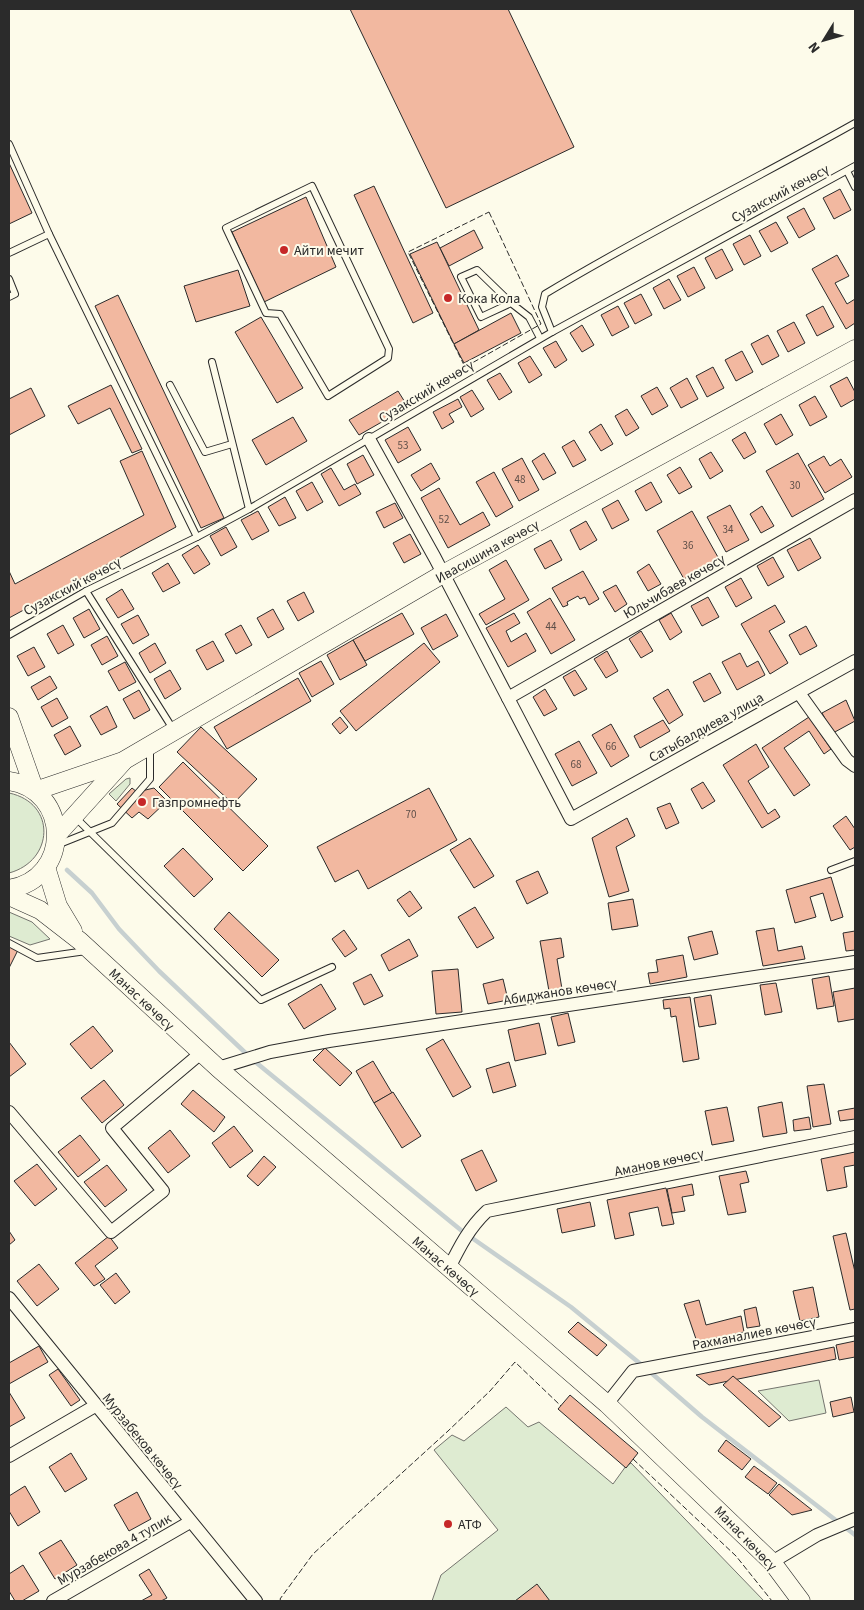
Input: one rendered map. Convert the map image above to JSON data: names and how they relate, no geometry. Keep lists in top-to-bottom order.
{
  "streets": {
    "main road": ["Ивасишина көчөсү", "Манас көчөсү"],
    "street": [
      "Юльчибаев көчөсү",
      "Сатыбалдиева улица",
      "Абиджанов көчөсү",
      "Аманов көчөсү",
      "Рахманалиев көчөсү",
      "Мурзабеков көчөсү",
      "Мурзабекова 4 тупик"
    ],
    "lane": ["Сузакский көчөсү"]
  },
  "crossings": [
    ["Юльчибаев көчөсү", "Сатыбалдиева улица"],
    ["Абиджанов көчөсү", "Манас көчөсү"],
    ["Манас көчөсү", "Аманов көчөсү"],
    ["Манас көчөсү", "Рахманалиев көчөсү"],
    ["Мурзабеков көчөсү", "Мурзабекова 4 тупик"]
  ],
  "places": [
    "Айти мечит",
    "Кока Кола",
    "Газпромнефть",
    "АТФ"
  ],
  "house_numbers": [
    "53",
    "48",
    "30",
    "52",
    "34",
    "36",
    "44",
    "66",
    "68",
    "70"
  ],
  "north": "bottom left"
}
